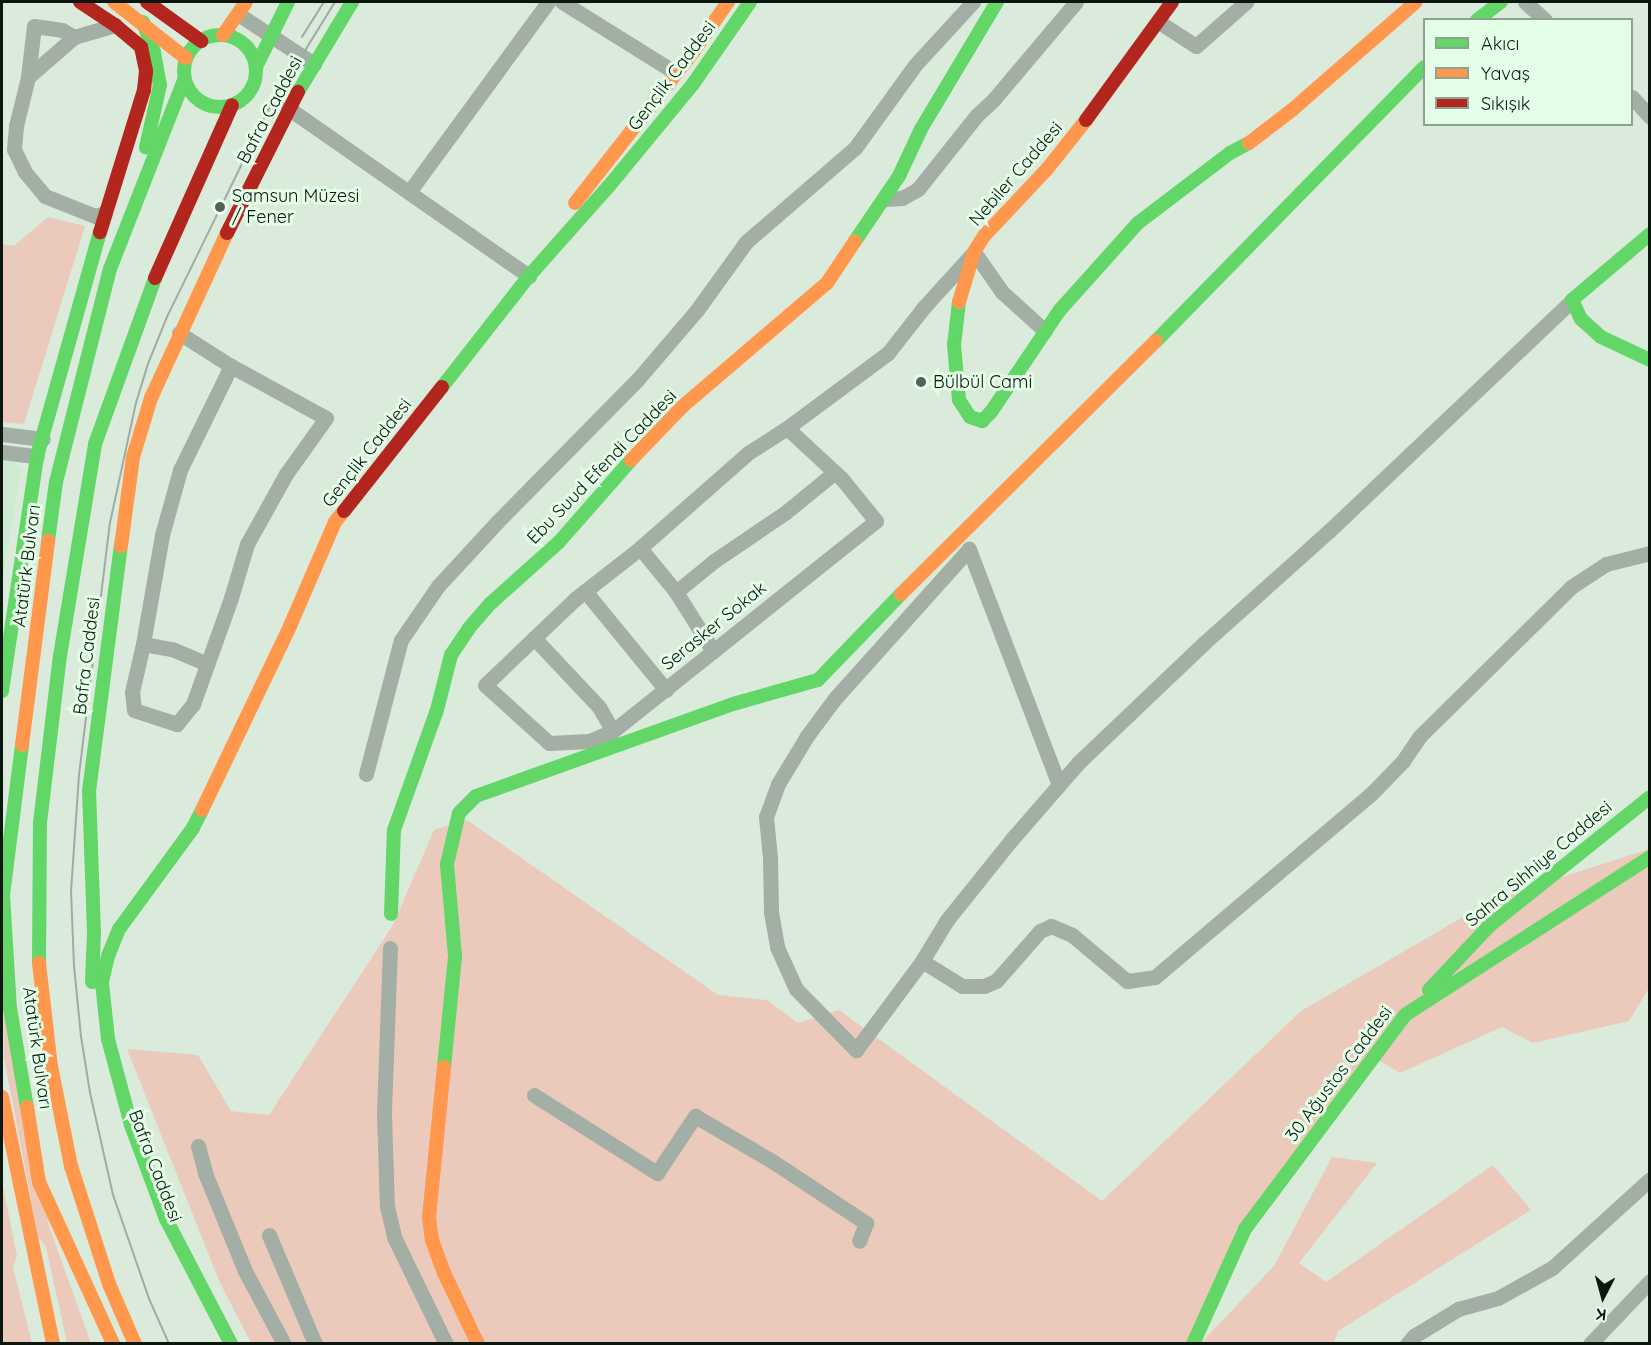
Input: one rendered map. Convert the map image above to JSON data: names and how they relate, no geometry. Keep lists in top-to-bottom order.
{
  "streets": {
    "main road": [
      "Gençlik Caddesi",
      "Bafra Caddesi",
      "Nebiler Caddesi",
      "Ebu Suud Efendi Caddesi",
      "Atatürk Bulvarı",
      "Sahra Sıhhiye Caddesi",
      "30 Ağustos Caddesi"
    ],
    "street": ["Serasker Sokak"]
  },
  "crossings": [
    ["Gençlik Caddesi", "Bafra Caddesi"],
    ["Sahra Sıhhiye Caddesi", "30 Ağustos Caddesi"]
  ],
  "places": ["Samsun Müzesi / Fener", "Bülbül Cami"],
  "legend": ["Akıcı", "Yavaş", "Sıkışık"],
  "north": "bottom"
}
